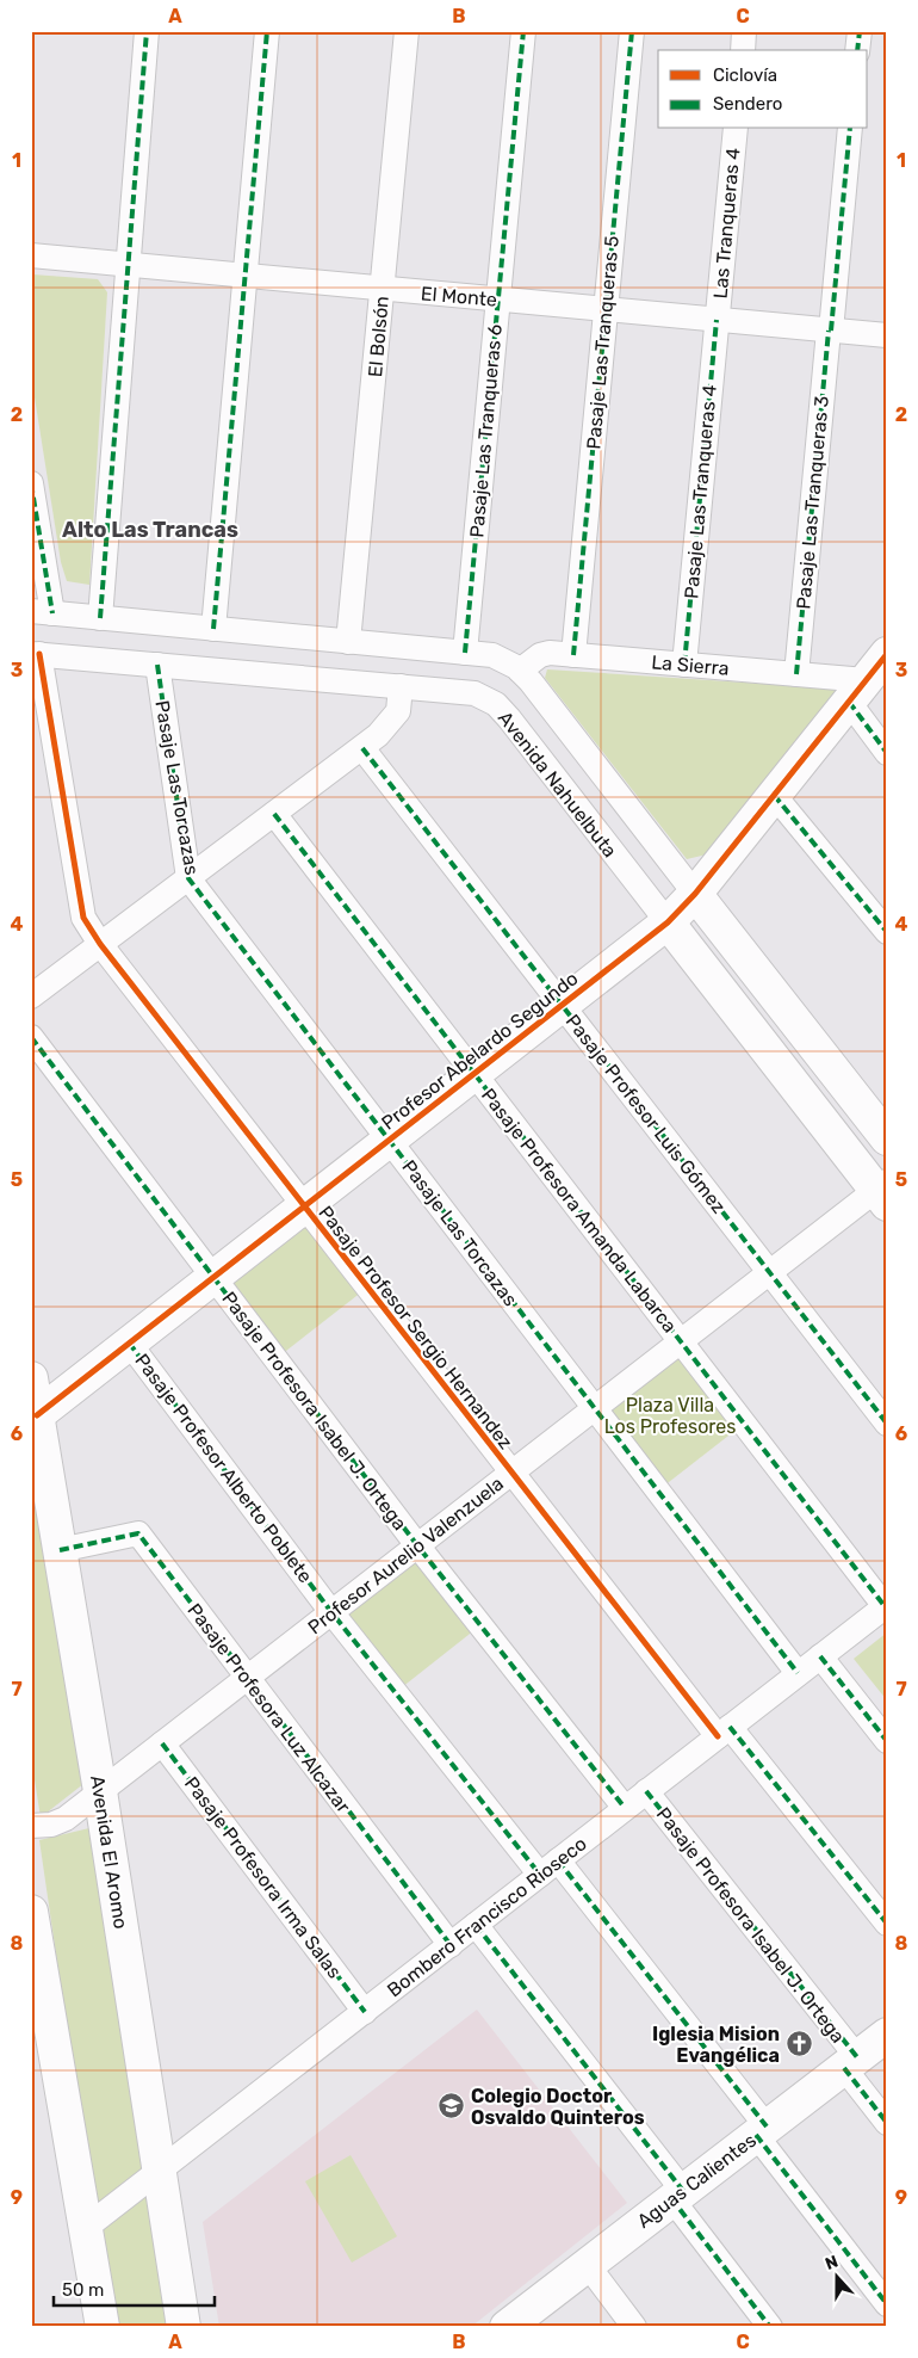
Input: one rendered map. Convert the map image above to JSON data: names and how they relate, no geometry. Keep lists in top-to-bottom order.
{
  "streets": {
    "street": [
      "Las Tranqueras 4",
      "El Monte",
      "El Bolsón",
      "Pasaje Las Tranqueras 5",
      "Pasaje Las Tranqueras 6",
      "Pasaje Las Tranqueras 4",
      "Pasaje Las Tranqueras 3",
      "La Sierra",
      "Avenida Nahuelbuta",
      "Pasaje Las Torcazas",
      "Profesor Abelardo Segundo",
      "Pasaje Profesor Luis Gómez",
      "Pasaje Profesora Amanda Labarca",
      "Pasaje Profesor Sergio Hernandez",
      "Pasaje Profesora Isabel J. Ortega",
      "Pasaje Profesor Alberto Poblete",
      "Profesor Aurelio Valenzuela",
      "Pasaje Profesora Luz Alcazar",
      "Avenida El Aromo",
      "Pasaje Profesora Irma Salas",
      "Bombero Francisco Rioseco",
      "Aguas Calientes"
    ]
  },
  "crossings": [
    ["Las Tranqueras 4", "El Monte"],
    ["Las Tranqueras 4", "Pasaje Las Tranqueras 4"],
    ["El Monte", "El Bolsón"],
    ["El Monte", "Pasaje Las Tranqueras 5"],
    ["El Monte", "Pasaje Las Tranqueras 6"],
    ["El Monte", "Pasaje Las Tranqueras 4"],
    ["El Monte", "Pasaje Las Tranqueras 3"],
    ["Pasaje Las Tranqueras 5", "La Sierra"],
    ["Pasaje Las Tranqueras 4", "La Sierra"],
    ["Pasaje Las Tranqueras 3", "La Sierra"],
    ["La Sierra", "Profesor Abelardo Segundo"],
    ["Avenida Nahuelbuta", "Pasaje Las Torcazas"],
    ["Avenida Nahuelbuta", "Profesor Abelardo Segundo"],
    ["Avenida Nahuelbuta", "Pasaje Profesor Sergio Hernandez"],
    ["Avenida Nahuelbuta", "Profesor Aurelio Valenzuela"],
    ["Pasaje Las Torcazas", "Profesor Abelardo Segundo"],
    ["Pasaje Las Torcazas", "Profesor Aurelio Valenzuela"],
    ["Pasaje Las Torcazas", "Bombero Francisco Rioseco"],
    ["Profesor Abelardo Segundo", "Pasaje Profesor Luis Gómez"],
    ["Profesor Abelardo Segundo", "Pasaje Profesora Amanda Labarca"],
    ["Profesor Abelardo Segundo", "Pasaje Profesor Sergio Hernandez"],
    ["Profesor Abelardo Segundo", "Pasaje Profesora Isabel J. Ortega"],
    ["Profesor Abelardo Segundo", "Pasaje Profesor Alberto Poblete"],
    ["Profesor Abelardo Segundo", "Avenida El Aromo"],
    ["Pasaje Profesor Luis Gómez", "Profesor Aurelio Valenzuela"],
    ["Pasaje Profesora Amanda Labarca", "Profesor Aurelio Valenzuela"],
    ["Pasaje Profesora Amanda Labarca", "Bombero Francisco Rioseco"],
    ["Pasaje Profesor Sergio Hernandez", "Profesor Aurelio Valenzuela"],
    ["Pasaje Profesor Sergio Hernandez", "Bombero Francisco Rioseco"],
    ["Pasaje Profesora Isabel J. Ortega", "Profesor Aurelio Valenzuela"],
    ["Pasaje Profesora Isabel J. Ortega", "Bombero Francisco Rioseco"],
    ["Pasaje Profesora Isabel J. Ortega", "Aguas Calientes"],
    ["Pasaje Profesor Alberto Poblete", "Profesor Aurelio Valenzuela"],
    ["Pasaje Profesor Alberto Poblete", "Bombero Francisco Rioseco"],
    ["Pasaje Profesor Alberto Poblete", "Aguas Calientes"],
    ["Profesor Aurelio Valenzuela", "Pasaje Profesora Luz Alcazar"],
    ["Profesor Aurelio Valenzuela", "Avenida El Aromo"],
    ["Profesor Aurelio Valenzuela", "Pasaje Profesora Irma Salas"],
    ["Pasaje Profesora Luz Alcazar", "Avenida El Aromo"],
    ["Pasaje Profesora Luz Alcazar", "Bombero Francisco Rioseco"],
    ["Avenida El Aromo", "Bombero Francisco Rioseco"],
    ["Pasaje Profesora Irma Salas", "Bombero Francisco Rioseco"]
  ],
  "districts": ["Alto Las Trancas"],
  "parks": ["Plaza Villa Los Profesores"],
  "places": {
    "church": ["Iglesia Mision Evangélica"],
    "school or university": ["Colegio Doctor Osvaldo Quinteros"]
  },
  "legend": ["Ciclovía", "Sendero"],
  "scale_bar": "50 m",
  "north": "top",
  "grid": {
    "columns": ["A", "B", "C"],
    "rows": [
      "1",
      "2",
      "3",
      "4",
      "5",
      "6",
      "7",
      "8",
      "9"
    ]
  }
}
